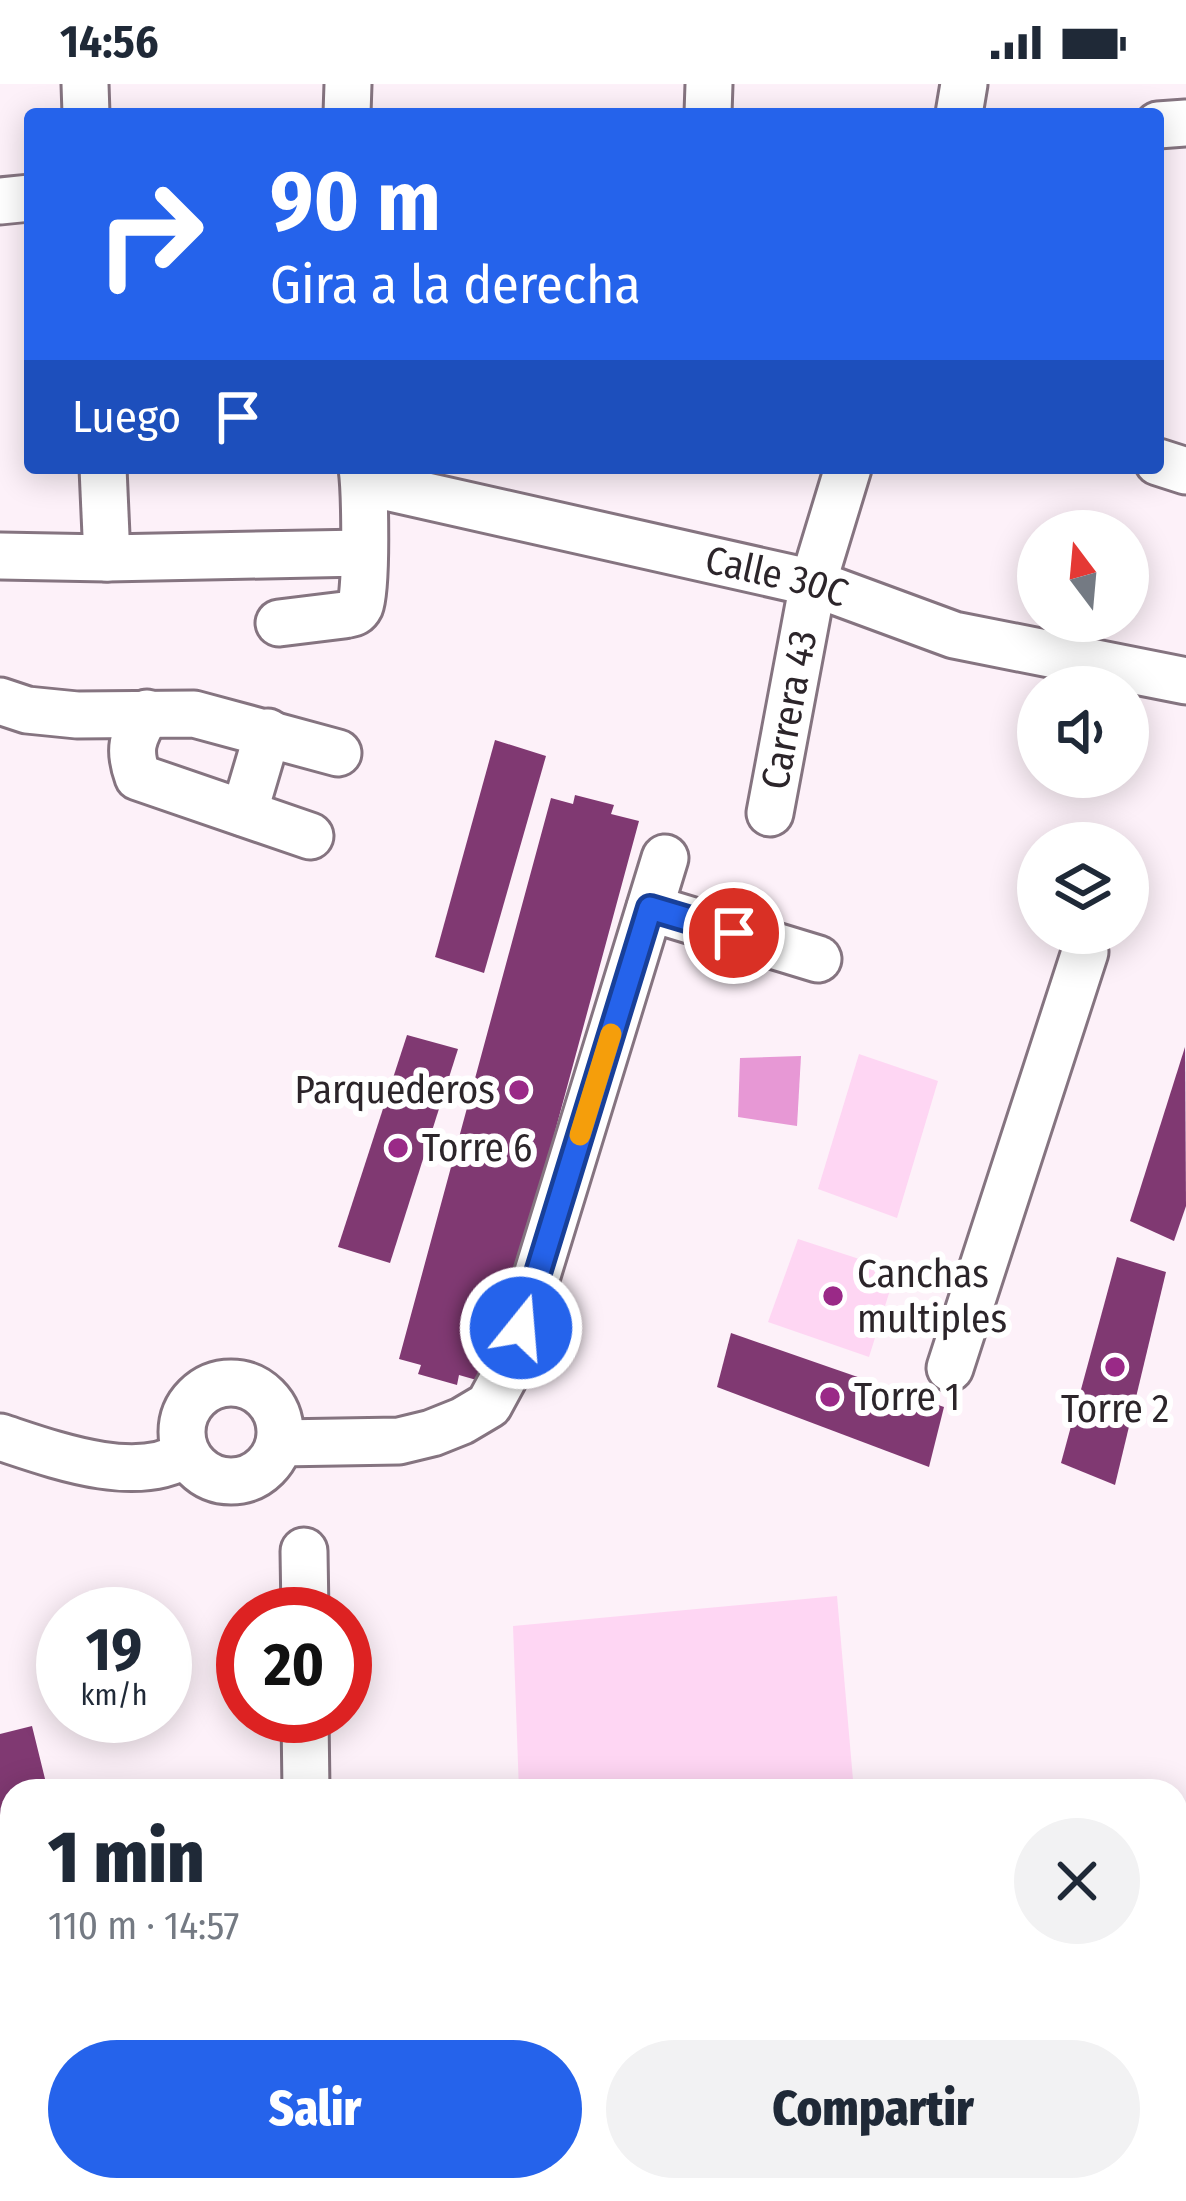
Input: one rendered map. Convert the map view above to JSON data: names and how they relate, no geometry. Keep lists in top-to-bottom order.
{
  "streets": {
    "street": ["Calle 30C", "Carrera 43"]
  },
  "crossings": [
    ["Calle 30C", "Carrera 43"]
  ],
  "places": [
    "Parquederos",
    "Torre 6",
    "Canchas multiples",
    "Torre 2",
    "Torre 1"
  ],
  "north": "top",
  "page": {
    "status": "14:56",
    "turn": ["90 m", "Gira a la derecha"],
    "then": "Luego",
    "speed": "19 km/h",
    "limit": "20",
    "heading": ["1 min", "110 m · 14:57"],
    "buttons": ["Salir", "Compartir"]
  }
}
